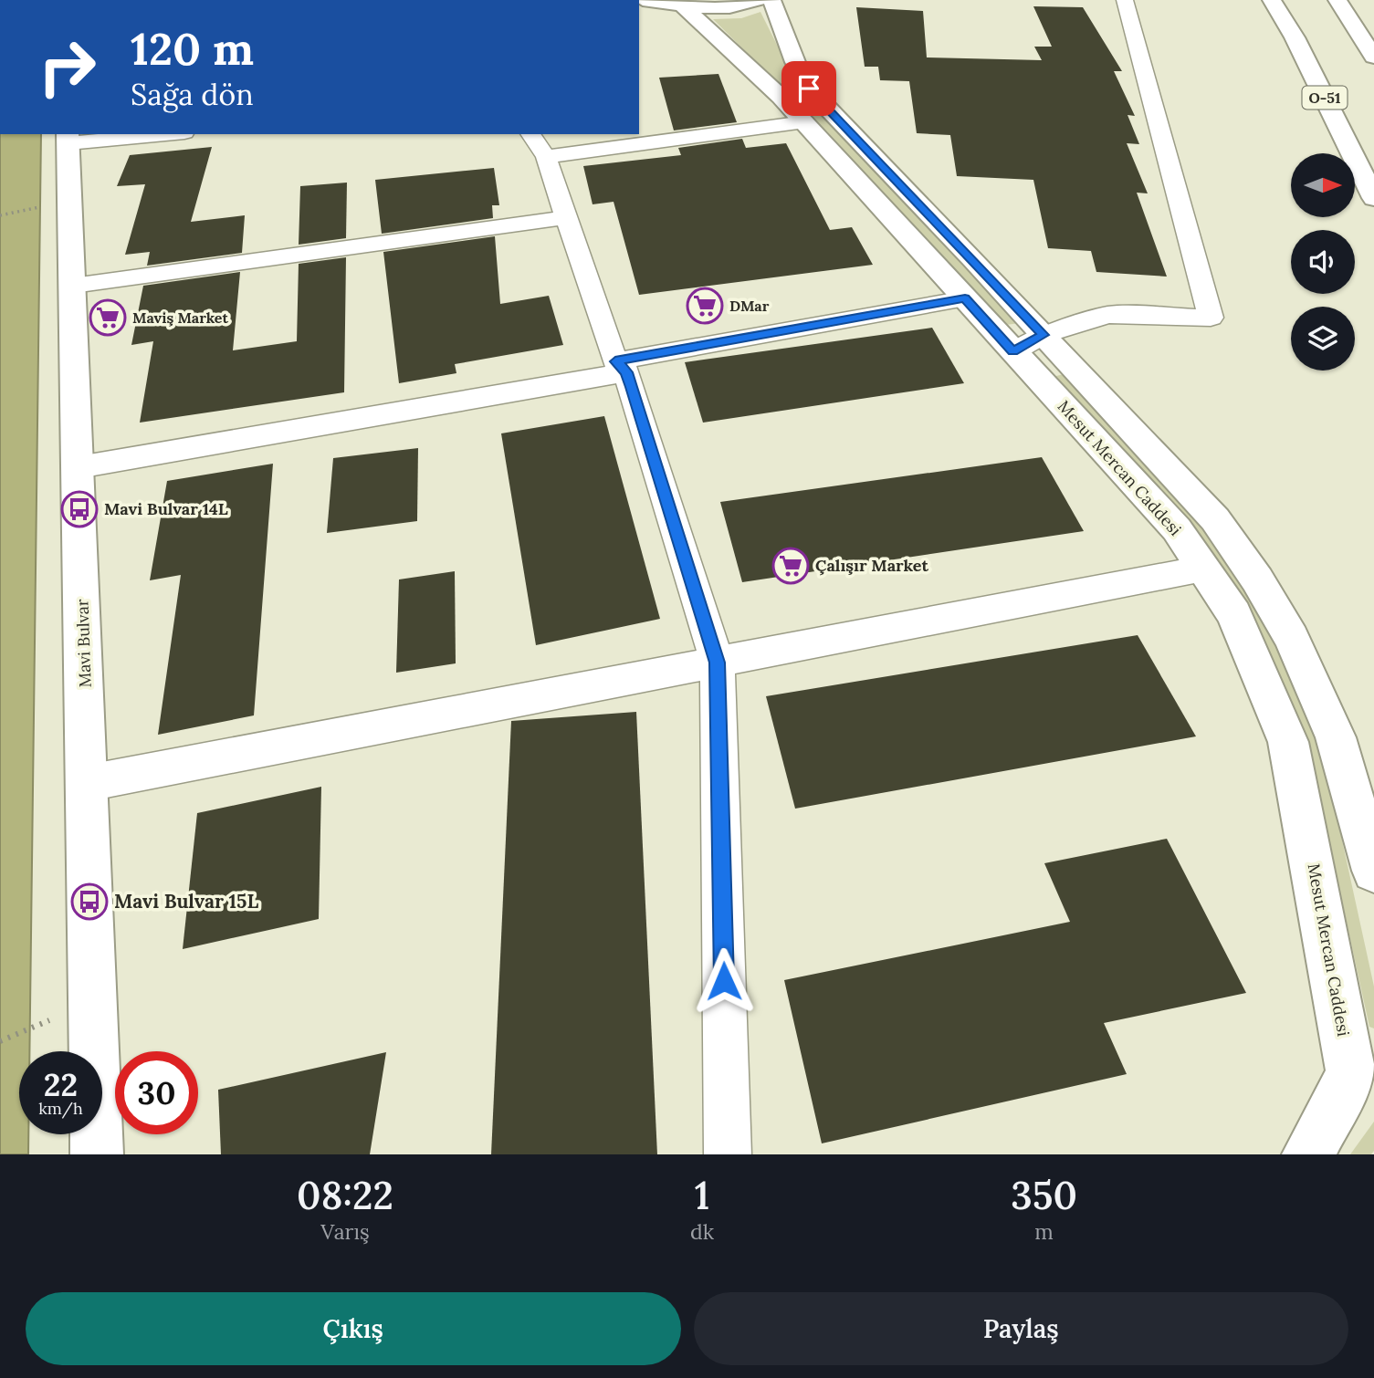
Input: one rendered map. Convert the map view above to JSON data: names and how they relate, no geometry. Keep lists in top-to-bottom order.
{
  "streets": {
    "main road": ["O-51", "Mesut Mercan Caddesi", "Mavi Bulvar"]
  },
  "places": {
    "supermarket": ["DMar", "Maviş Market", "Çalışır Market"],
    "bus stop": ["Mavi Bulvar 14L", "Mavi Bulvar 15L"]
  },
  "north": "right",
  "page": {
    "turn": ["120 m", "Sağa dön"],
    "speed": "22 km/h",
    "limit": "30",
    "eta": [
      "08:22",
      "Varış",
      "1",
      "dk",
      "350",
      "m"
    ],
    "buttons": ["Çıkış", "Paylaş"]
  }
}
